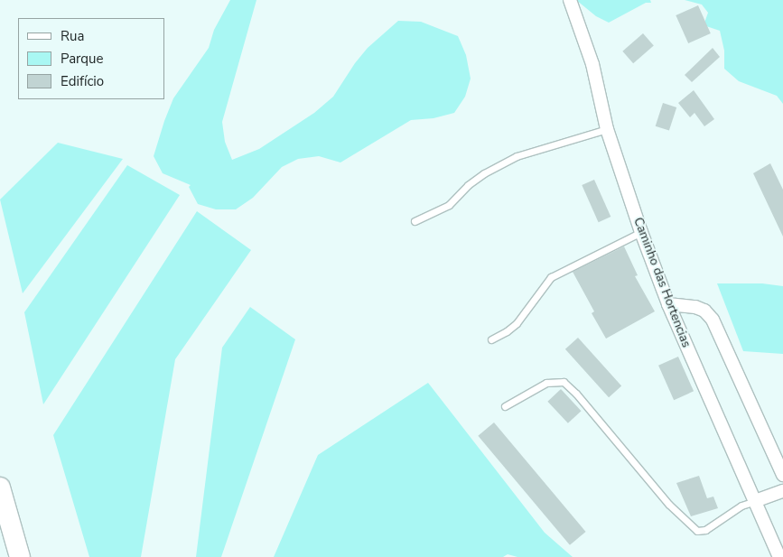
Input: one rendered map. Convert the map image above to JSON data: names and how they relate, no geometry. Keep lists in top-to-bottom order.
{
  "streets": {
    "street": ["Caminho das Hortencias"]
  },
  "legend": ["Rua", "Parque", "Edifício"]
}
